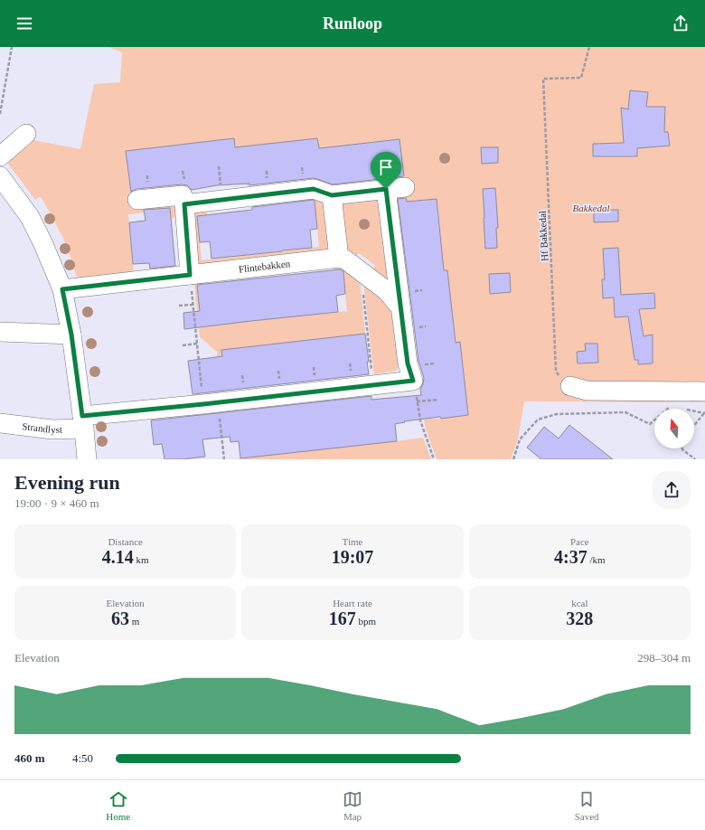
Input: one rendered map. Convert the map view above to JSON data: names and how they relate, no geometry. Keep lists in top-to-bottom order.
{
  "streets": {
    "street": ["Flintebakken", "Strandlyst"],
    "path": ["Hf Bakkedal"]
  },
  "parks": ["Bakkedal"],
  "north": "top",
  "page": {
    "header": "Runloop",
    "heading": ["Evening run", "19:00 · 9 × 460 m"],
    "stats": [
      ["Distance", "4.14 km"],
      ["Time", "19:07"],
      ["Pace", "4:37 /km"],
      ["Elevation", "63 m"],
      ["Heart rate", "167 bpm"],
      ["kcal", "328"]
    ],
    "chart": ["Elevation", "298–304 m"],
    "list": [
      {
        "name": "460 m",
        "note": "4:50"
      }
    ],
    "tabs": ["Home", "Map", "Saved"]
  }
}
